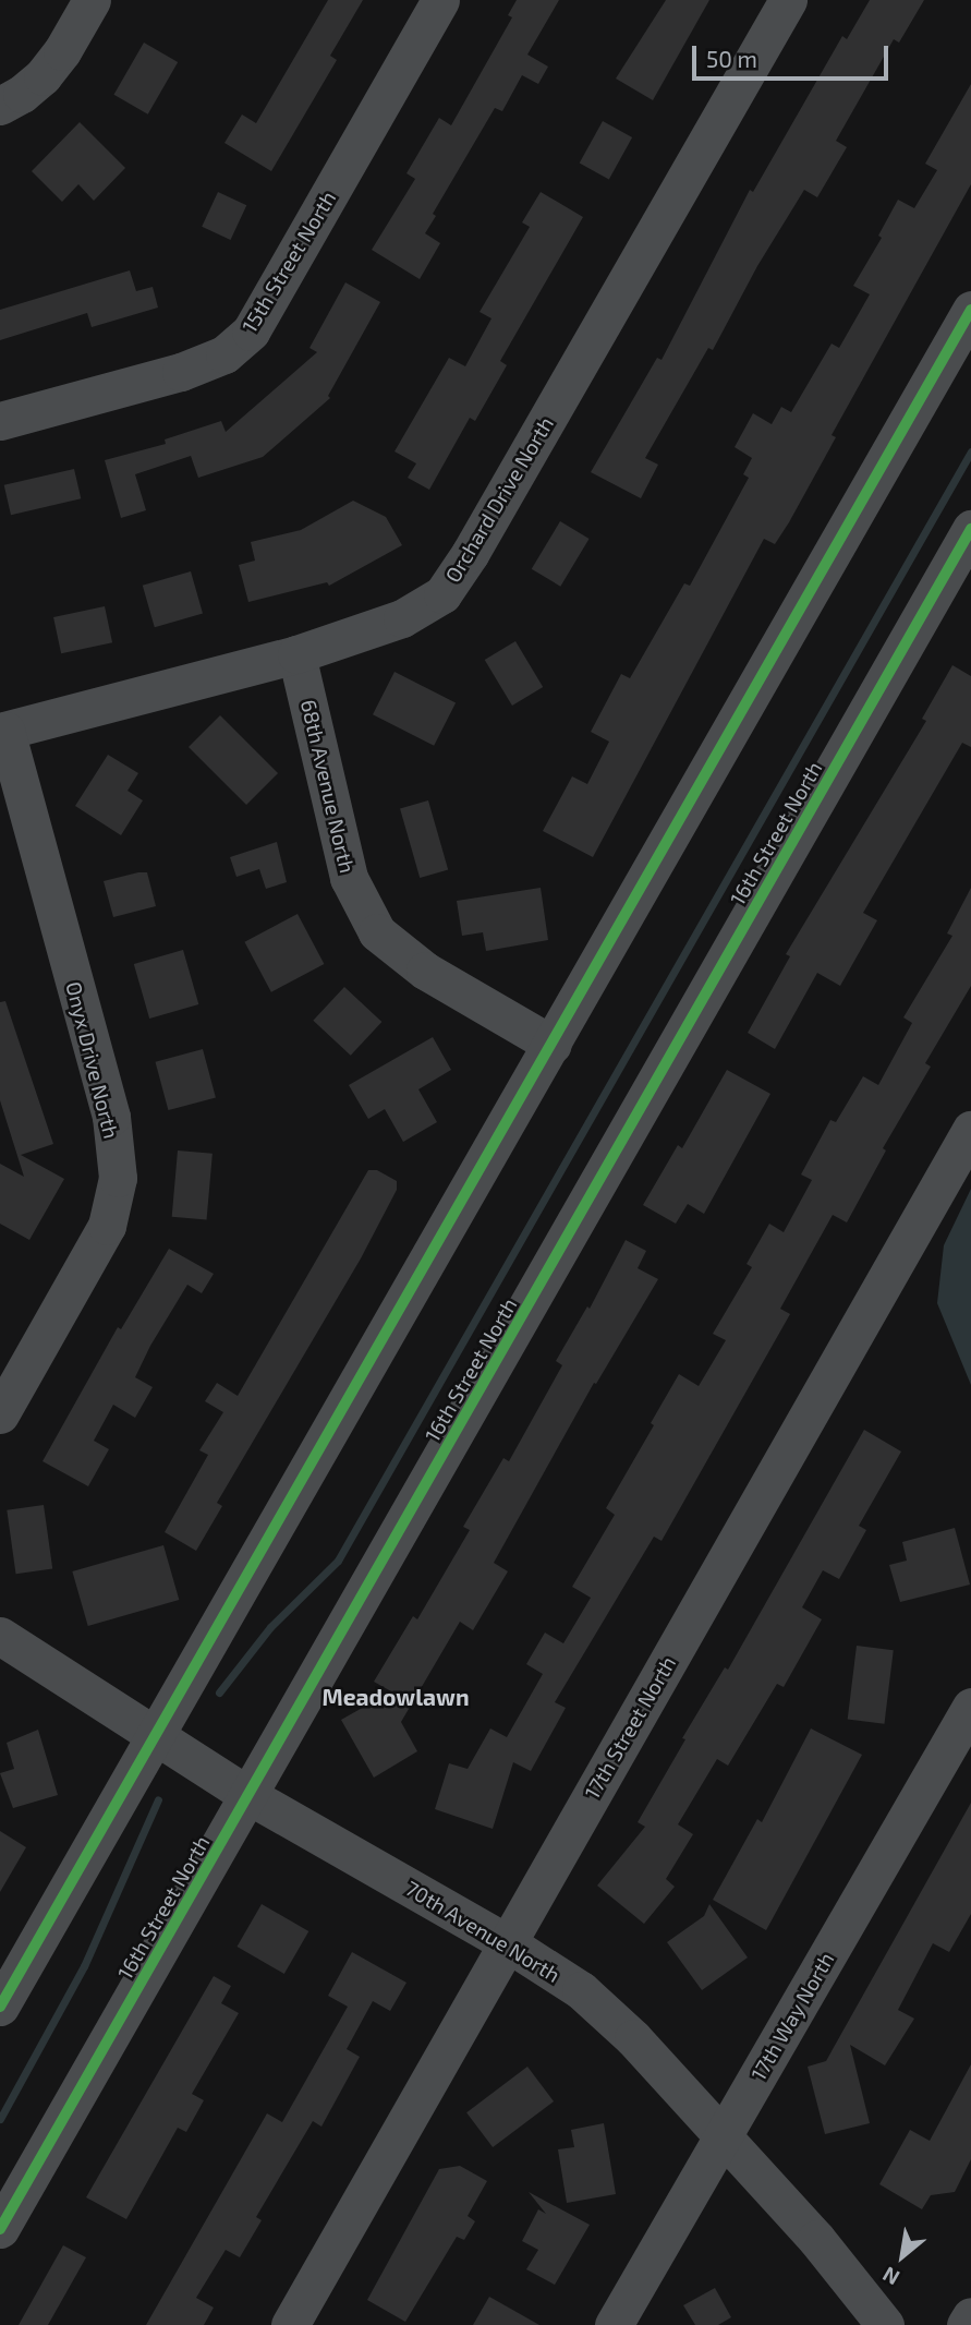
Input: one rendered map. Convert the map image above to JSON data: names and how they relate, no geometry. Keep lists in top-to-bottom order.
{
  "streets": {
    "street": [
      "15th Street North",
      "Orchard Drive North",
      "68th Avenue North",
      "16th Street North",
      "Onyx Drive North",
      "17th Street North",
      "70th Avenue North",
      "17th Way North"
    ]
  },
  "crossings": [
    ["Orchard Drive North", "68th Avenue North"],
    ["Orchard Drive North", "Onyx Drive North"],
    ["16th Street North", "70th Avenue North"],
    ["17th Street North", "70th Avenue North"],
    ["70th Avenue North", "17th Way North"]
  ],
  "districts": ["Meadowlawn"],
  "scale_bar": "50 m",
  "north": "bottom left"
}
